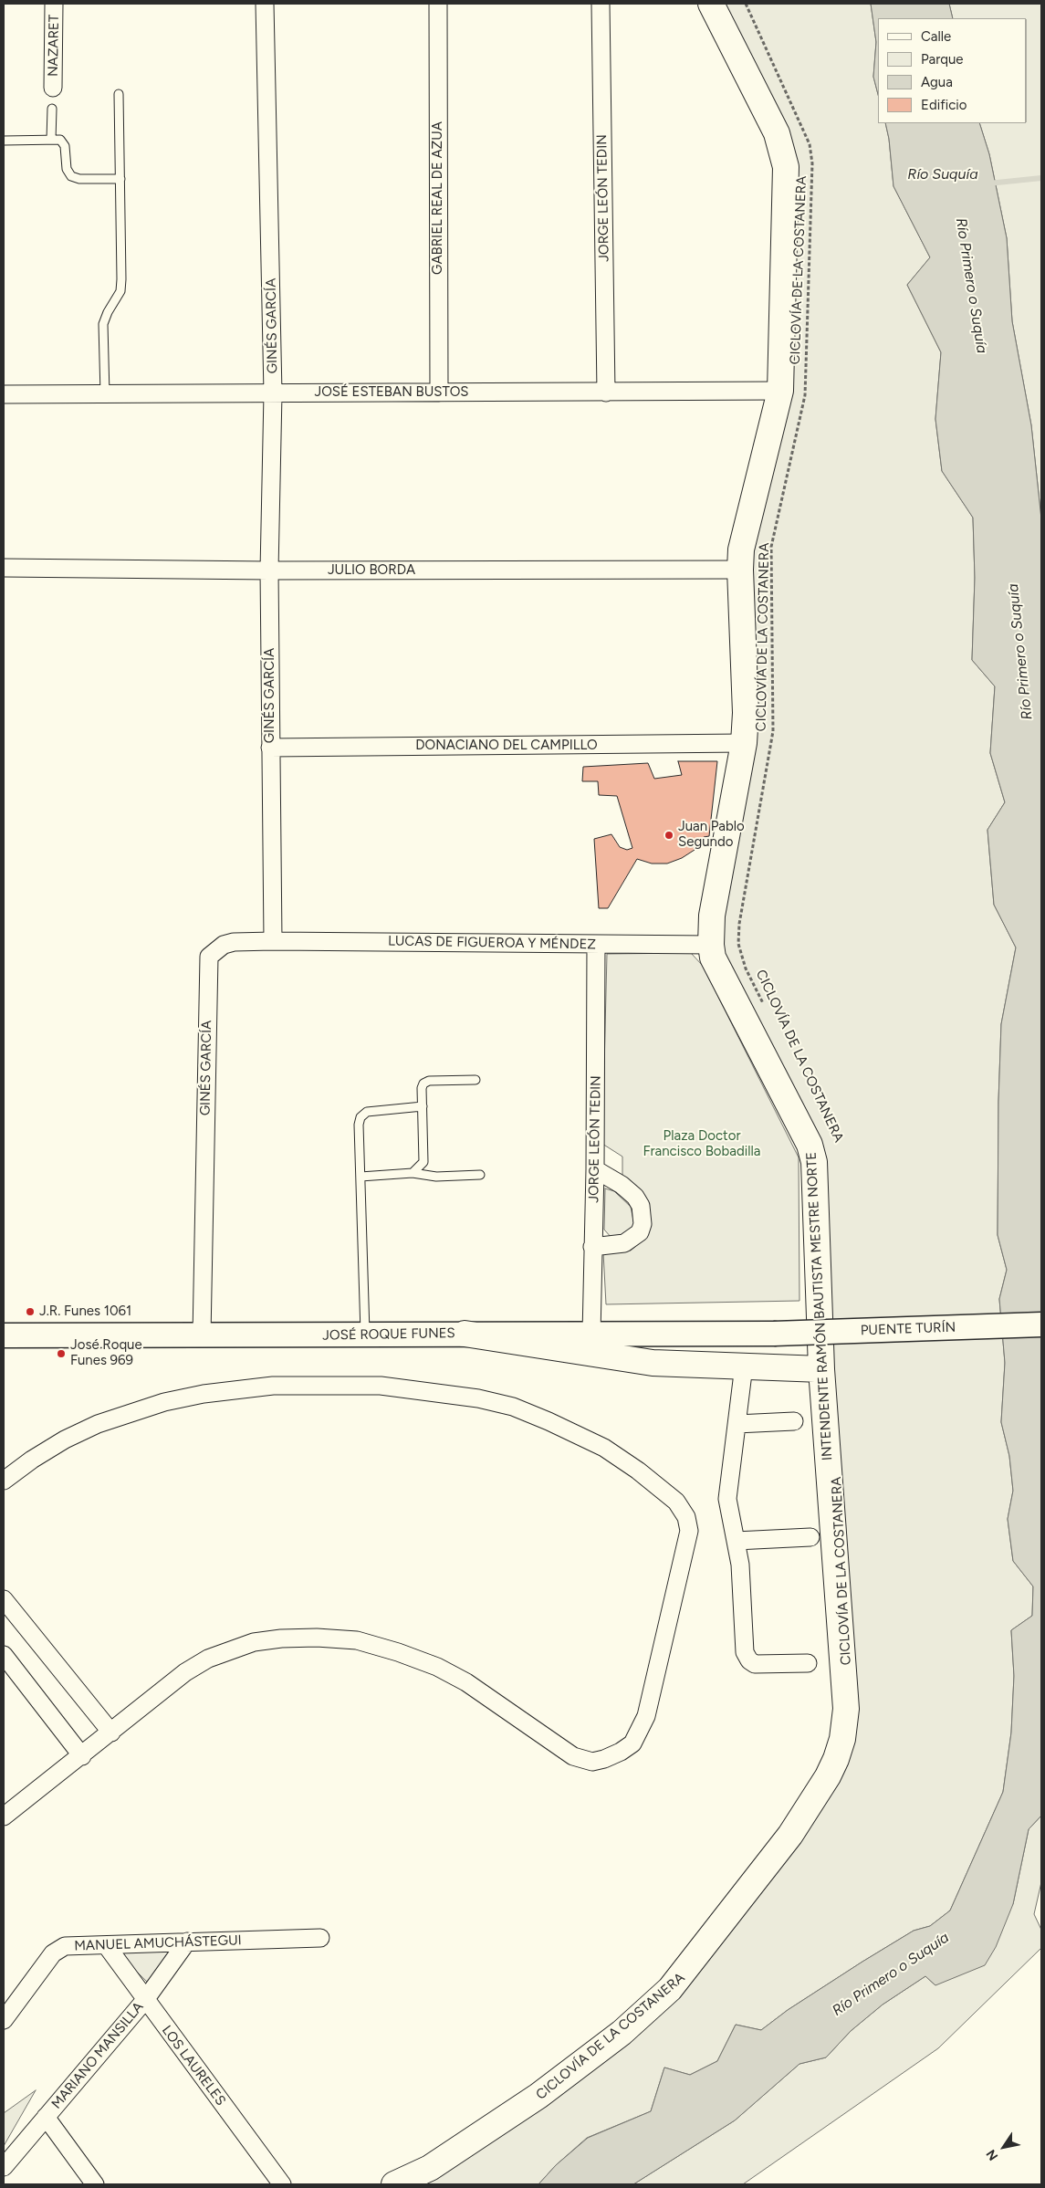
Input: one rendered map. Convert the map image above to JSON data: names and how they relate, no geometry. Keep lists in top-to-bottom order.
{
  "streets": {
    "main road": ["INTENDENTE RAMÓN BAUTISTA MESTRE NORTE", "PUENTE TURÍN", "JOSÉ ROQUE FUNES"],
    "street": [
      "NAZARET",
      "GABRIEL REAL DE AZUA",
      "JORGE LEÓN TEDIN",
      "GINÉS GARCÍA",
      "JOSÉ ESTEBAN BUSTOS",
      "JULIO BORDA",
      "DONACIANO DEL CAMPILLO",
      "LUCAS DE FIGUEROA Y MÉNDEZ",
      "MANUEL AMUCHÁSTEGUI",
      "MARIANO MANSILLA",
      "LOS LAURELES"
    ],
    "path": ["CICLOVÍA DE LA COSTANERA"]
  },
  "crossings": [
    ["GABRIEL REAL DE AZUA", "JOSÉ ESTEBAN BUSTOS"],
    ["JORGE LEÓN TEDIN", "JOSÉ ESTEBAN BUSTOS"],
    ["JORGE LEÓN TEDIN", "LUCAS DE FIGUEROA Y MÉNDEZ"],
    ["JORGE LEÓN TEDIN", "JOSÉ ROQUE FUNES"],
    ["GINÉS GARCÍA", "JOSÉ ESTEBAN BUSTOS"],
    ["GINÉS GARCÍA", "JULIO BORDA"],
    ["GINÉS GARCÍA", "DONACIANO DEL CAMPILLO"],
    ["GINÉS GARCÍA", "LUCAS DE FIGUEROA Y MÉNDEZ"],
    ["GINÉS GARCÍA", "JOSÉ ROQUE FUNES"],
    ["JOSÉ ESTEBAN BUSTOS", "INTENDENTE RAMÓN BAUTISTA MESTRE NORTE"],
    ["JULIO BORDA", "INTENDENTE RAMÓN BAUTISTA MESTRE NORTE"],
    ["DONACIANO DEL CAMPILLO", "INTENDENTE RAMÓN BAUTISTA MESTRE NORTE"],
    ["LUCAS DE FIGUEROA Y MÉNDEZ", "INTENDENTE RAMÓN BAUTISTA MESTRE NORTE"],
    ["PUENTE TURÍN", "JOSÉ ROQUE FUNES"],
    ["MANUEL AMUCHÁSTEGUI", "MARIANO MANSILLA"],
    ["MANUEL AMUCHÁSTEGUI", "LOS LAURELES"],
    ["MARIANO MANSILLA", "LOS LAURELES"]
  ],
  "water": ["Río Suquía", "Río Primero o Suquía"],
  "parks": ["Plaza Doctor Francisco Bobadilla"],
  "places": ["Juan Pablo Segundo", "J.R. Funes 1061", "José Roque Funes 969"],
  "legend": [
    "Calle",
    "Parque",
    "Agua",
    "Edificio"
  ],
  "north": "bottom left"
}
